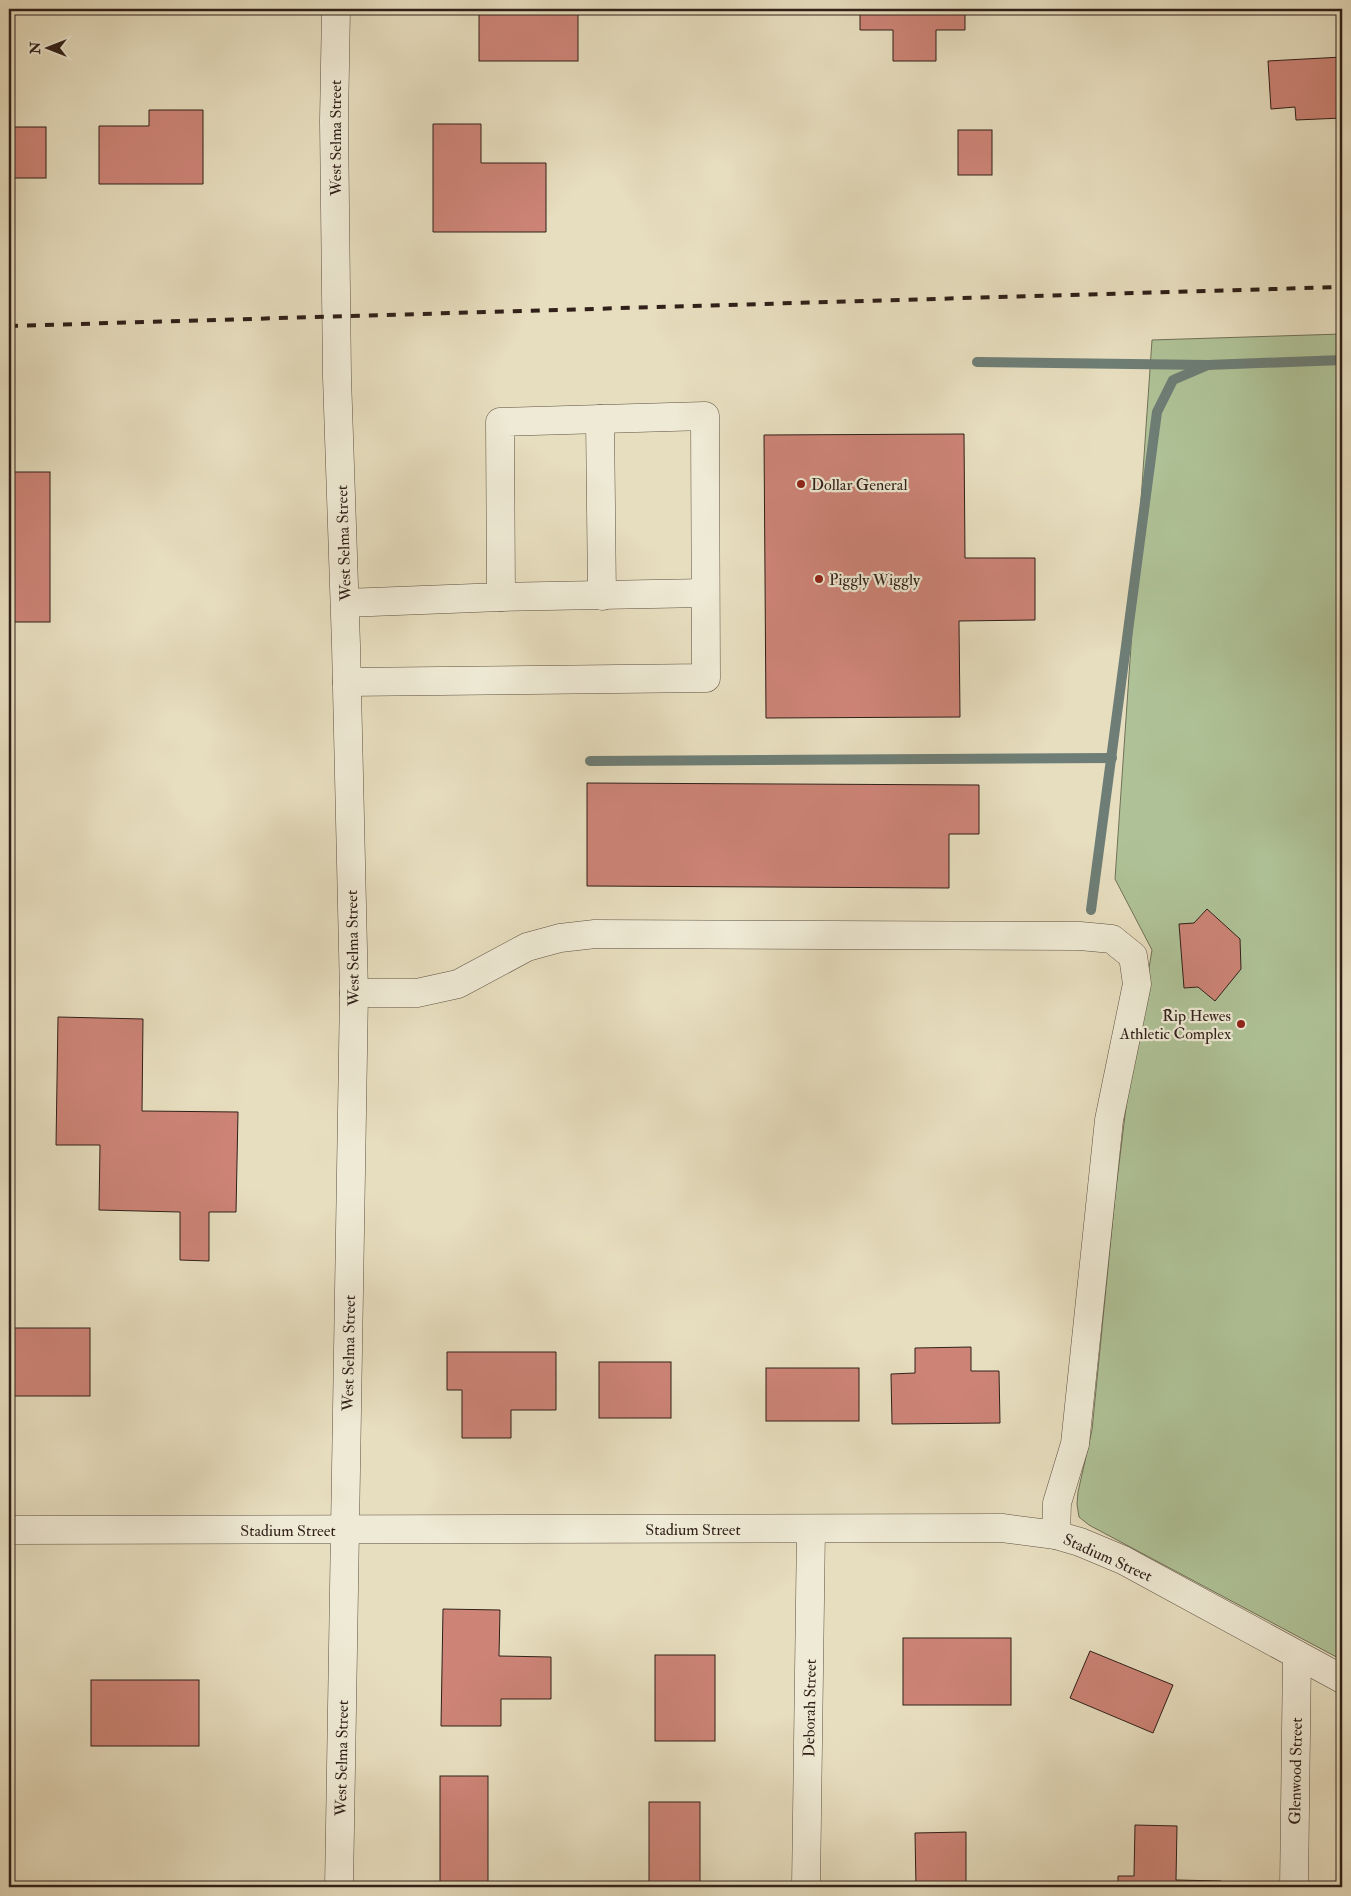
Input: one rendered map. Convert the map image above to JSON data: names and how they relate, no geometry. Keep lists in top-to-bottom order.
{
  "streets": {
    "street": [
      "West Selma Street",
      "Stadium Street",
      "Deborah Street",
      "Glenwood Street"
    ]
  },
  "crossings": [
    ["West Selma Street", "Stadium Street"],
    ["Stadium Street", "Deborah Street"],
    ["Stadium Street", "Glenwood Street"]
  ],
  "places": ["Dollar General", "Piggly Wiggly", "Rip Hewes Athletic Complex"],
  "north": "left"
}
